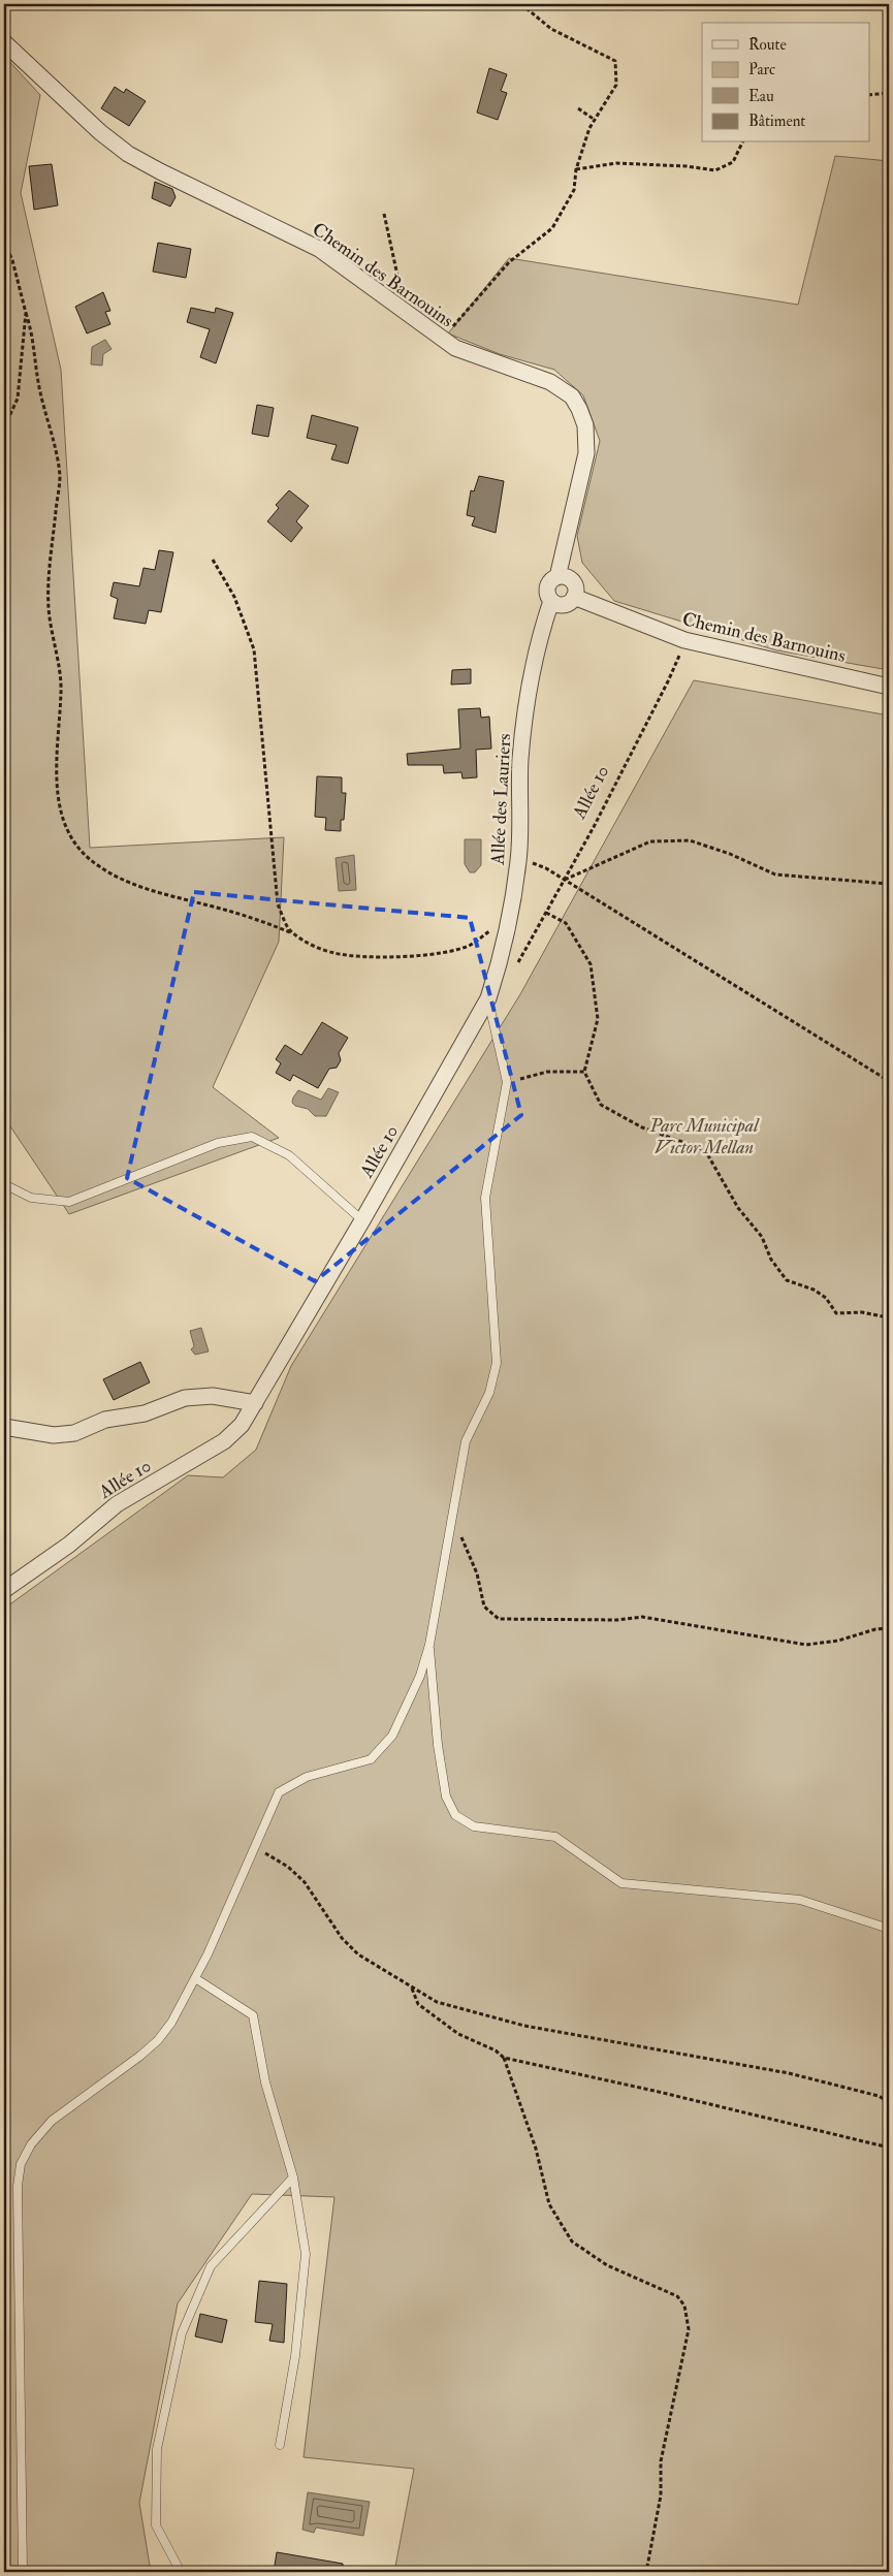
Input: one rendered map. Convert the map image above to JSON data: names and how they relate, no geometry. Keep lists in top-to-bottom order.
{
  "streets": {
    "street": ["Chemin des Barnouins", "Allée 10", "Allée des Lauriers"]
  },
  "crossings": [
    ["Chemin des Barnouins", "Allée 10"],
    ["Chemin des Barnouins", "Allée des Lauriers"],
    ["Allée 10", "Allée des Lauriers"]
  ],
  "parks": ["Parc Municipal Victor Mellan"],
  "legend": [
    "Route",
    "Parc",
    "Eau",
    "Bâtiment"
  ]
}
